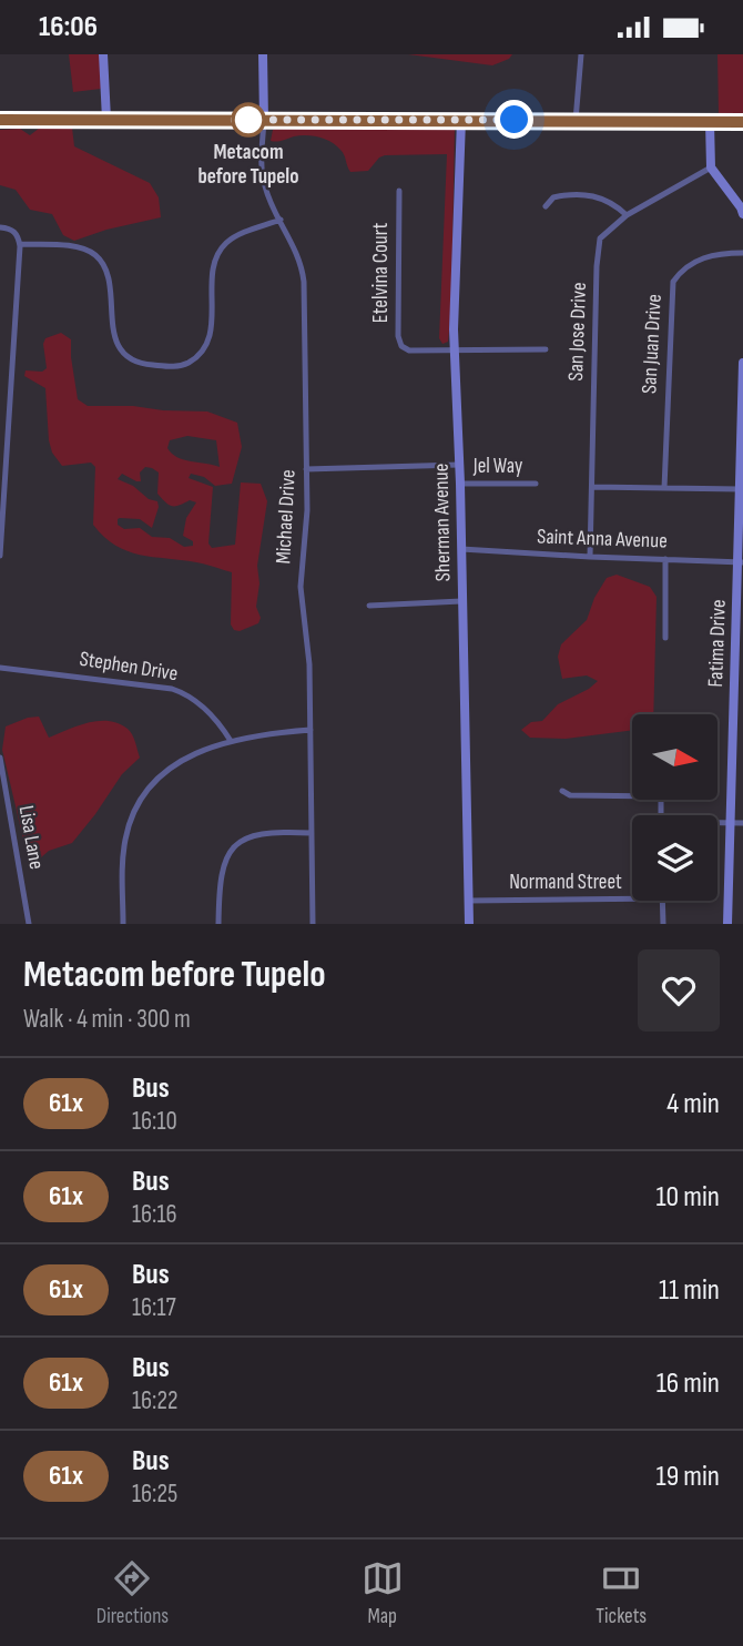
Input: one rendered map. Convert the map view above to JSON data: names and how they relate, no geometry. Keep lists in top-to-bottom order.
{
  "streets": {
    "street": [
      "Etelvina Court",
      "San Jose Drive",
      "San Juan Drive",
      "Jel Way",
      "Michael Drive",
      "Sherman Avenue",
      "Saint Anna Avenue",
      "Fatima Drive",
      "Stephen Drive",
      "Lisa Lane",
      "Normand Street"
    ]
  },
  "crossings": [
    ["Etelvina Court", "Sherman Avenue"],
    ["San Jose Drive", "Saint Anna Avenue"],
    ["Jel Way", "Sherman Avenue"],
    ["Sherman Avenue", "Saint Anna Avenue"],
    ["Sherman Avenue", "Normand Street"],
    ["Saint Anna Avenue", "Fatima Drive"]
  ],
  "places": ["Metacom before Tupelo"],
  "lines": ["bus line 61x"],
  "north": "right",
  "page": {
    "status": "16:06",
    "heading": ["Metacom before Tupelo", "Walk · 4 min · 300 m"],
    "list": [
      {
        "mark": "61x",
        "name": "Bus",
        "note": "16:10",
        "value": "4 min"
      },
      {
        "mark": "61x",
        "name": "Bus",
        "note": "16:16",
        "value": "10 min"
      },
      {
        "mark": "61x",
        "name": "Bus",
        "note": "16:17",
        "value": "11 min"
      },
      {
        "mark": "61x",
        "name": "Bus",
        "note": "16:22",
        "value": "16 min"
      },
      {
        "mark": "61x",
        "name": "Bus",
        "note": "16:25",
        "value": "19 min"
      }
    ],
    "tabs": ["Directions", "Map", "Tickets"]
  }
}
